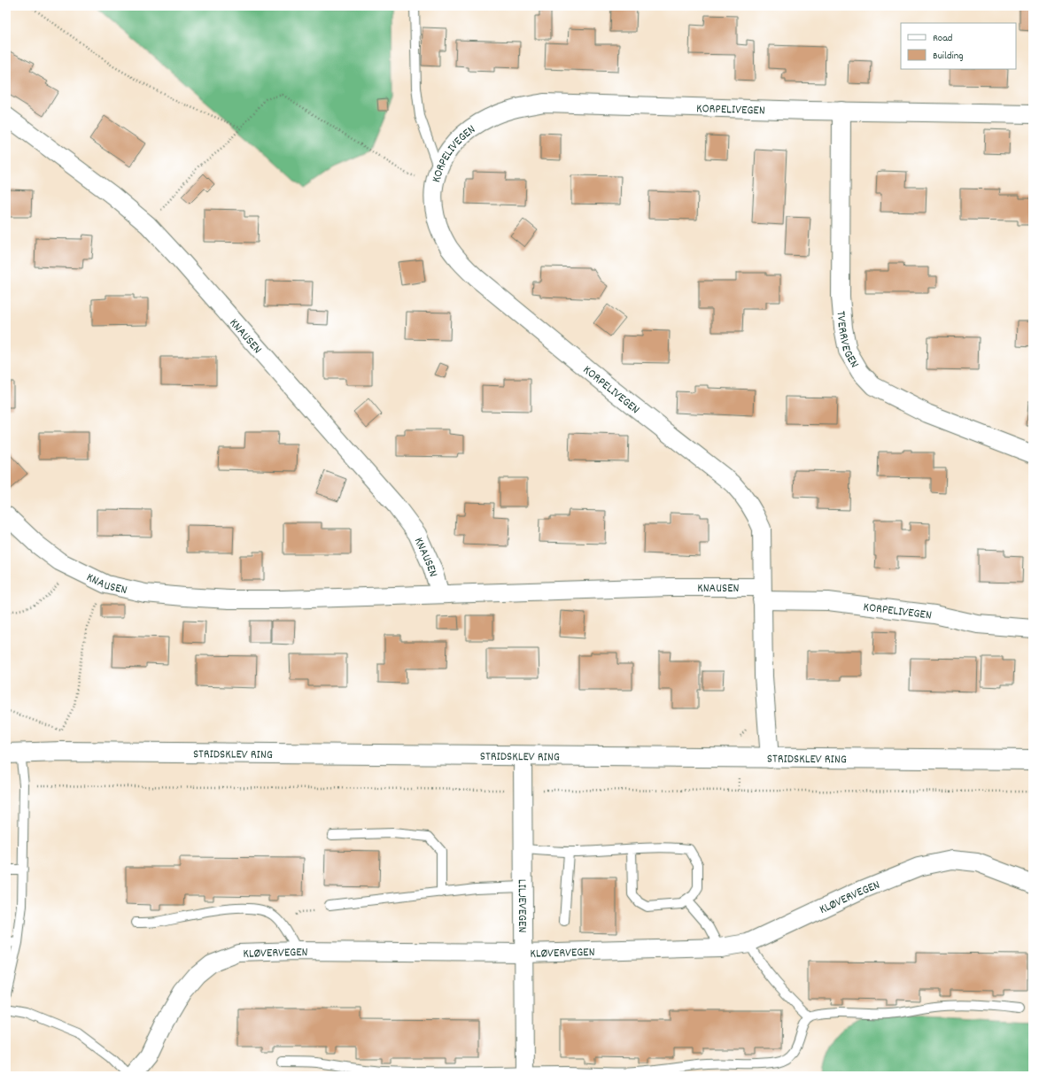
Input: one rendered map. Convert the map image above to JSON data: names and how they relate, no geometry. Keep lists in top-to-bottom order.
{
  "streets": {
    "street": [
      "KORPELIVEGEN",
      "KNAUSEN",
      "TVERRVEGEN",
      "STRIDSKLEV RING",
      "KLØVERVEGEN",
      "LILJEVEGEN"
    ]
  },
  "crossings": [
    ["KORPELIVEGEN", "KNAUSEN"],
    ["KORPELIVEGEN", "TVERRVEGEN"],
    ["KORPELIVEGEN", "STRIDSKLEV RING"],
    ["STRIDSKLEV RING", "LILJEVEGEN"],
    ["KLØVERVEGEN", "LILJEVEGEN"]
  ],
  "legend": ["Road", "Building"]
}
